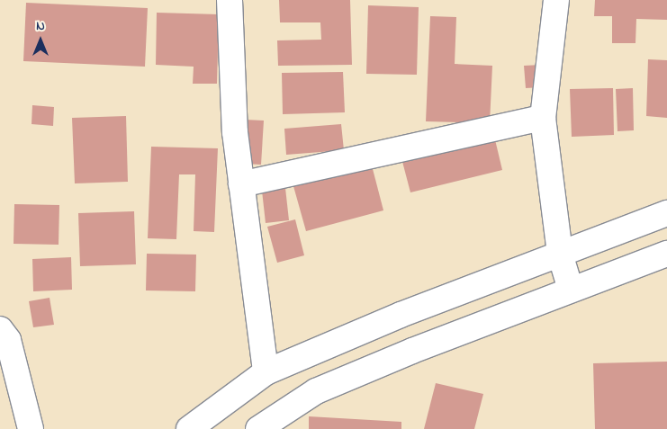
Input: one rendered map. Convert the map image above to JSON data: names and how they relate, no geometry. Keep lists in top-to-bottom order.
{
  "north": "top"
}
